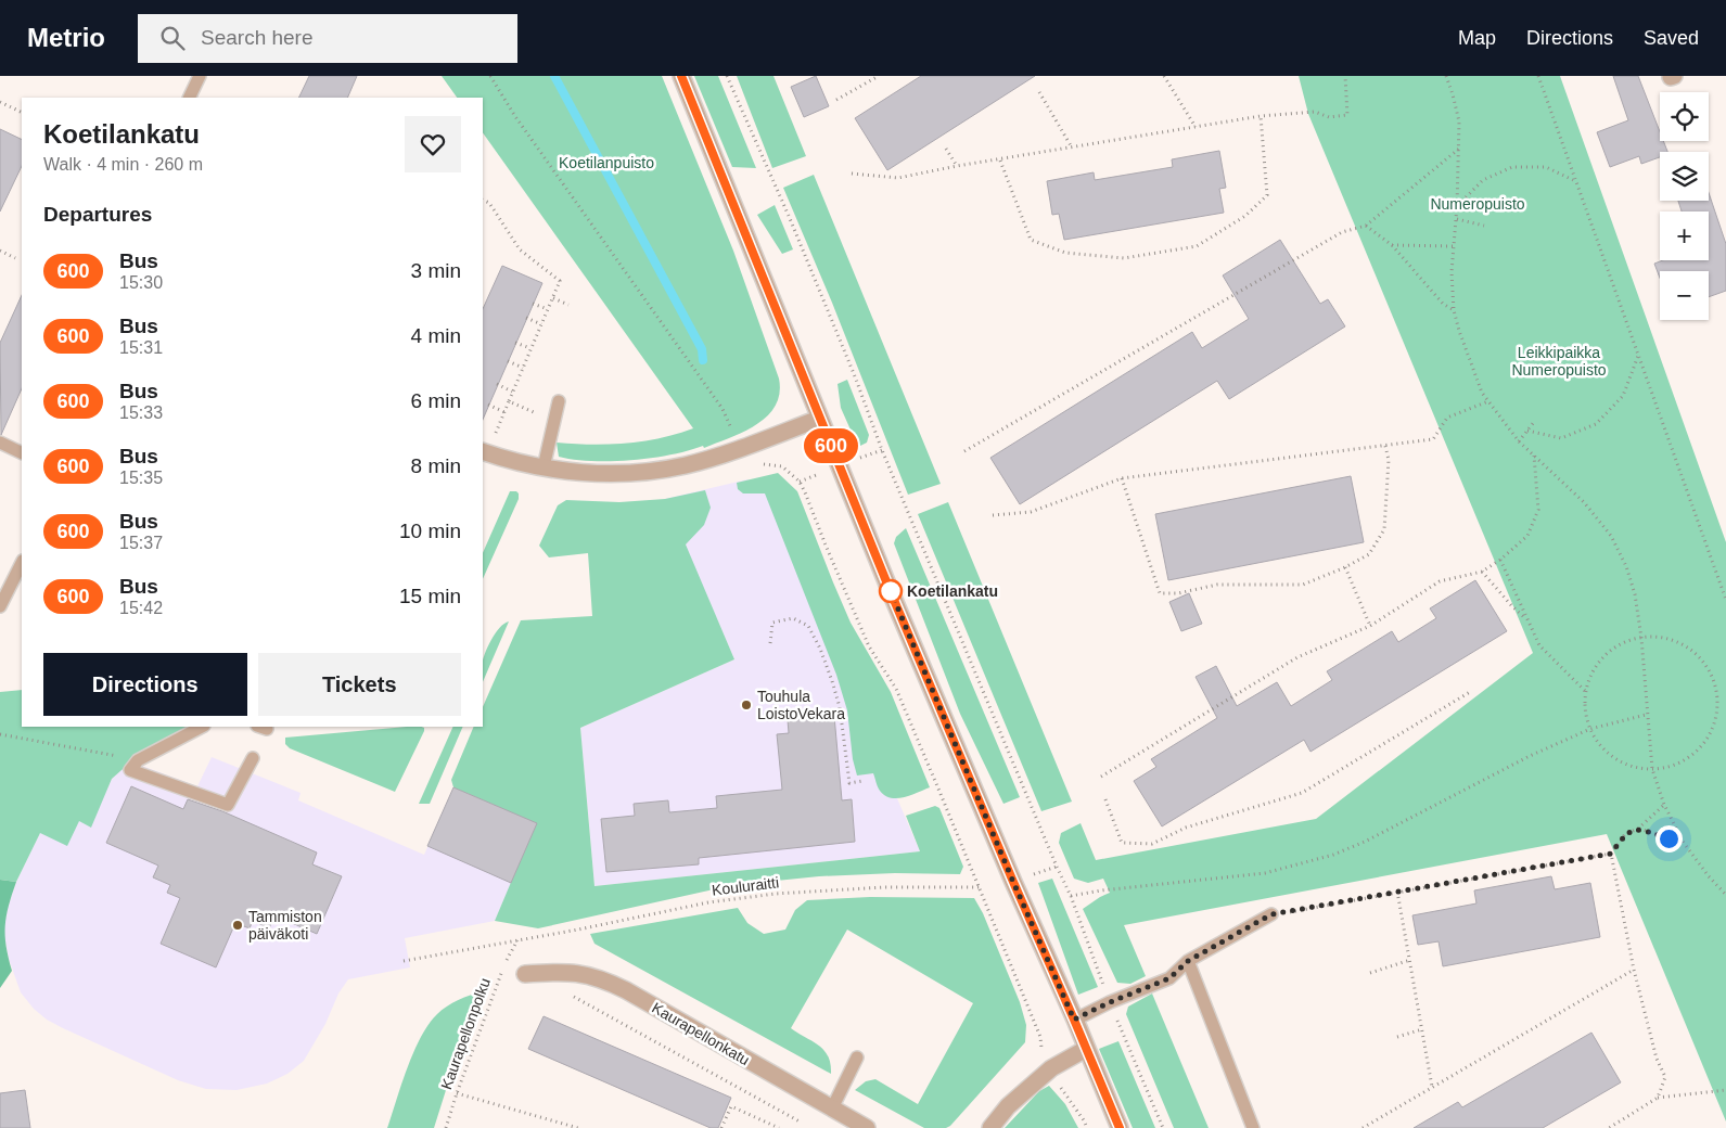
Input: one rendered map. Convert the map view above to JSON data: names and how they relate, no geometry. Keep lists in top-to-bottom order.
{
  "streets": {
    "street": ["Kaurapellonkatu"],
    "path": ["Kouluraitti", "Kaurapellonpolku"]
  },
  "crossings": [
    ["Kaurapellonpolku", "Kaurapellonkatu"]
  ],
  "parks": ["Koetilanpuisto", "Numeropuisto", "Leikkipaikka Numeropuisto"],
  "places": ["Koetilankatu", "Touhula LoistoVekara", "Tammiston päiväkoti"],
  "lines": ["bus line 600"],
  "page": {
    "header": "Metrio",
    "search": "Search here",
    "nav": ["Map", "Directions", "Saved"],
    "on_map": "600",
    "map_buttons": ["+", "−"],
    "heading": [
      ["Koetilankatu", "Walk · 4 min · 260 m"],
      "Departures"
    ],
    "list": [
      {
        "mark": "600",
        "name": "Bus",
        "note": "15:30",
        "value": "3 min"
      },
      {
        "mark": "600",
        "name": "Bus",
        "note": "15:31",
        "value": "4 min"
      },
      {
        "mark": "600",
        "name": "Bus",
        "note": "15:33",
        "value": "6 min"
      },
      {
        "mark": "600",
        "name": "Bus",
        "note": "15:35",
        "value": "8 min"
      },
      {
        "mark": "600",
        "name": "Bus",
        "note": "15:37",
        "value": "10 min"
      },
      {
        "mark": "600",
        "name": "Bus",
        "note": "15:42",
        "value": "15 min"
      }
    ],
    "buttons": ["Directions", "Tickets"]
  }
}
